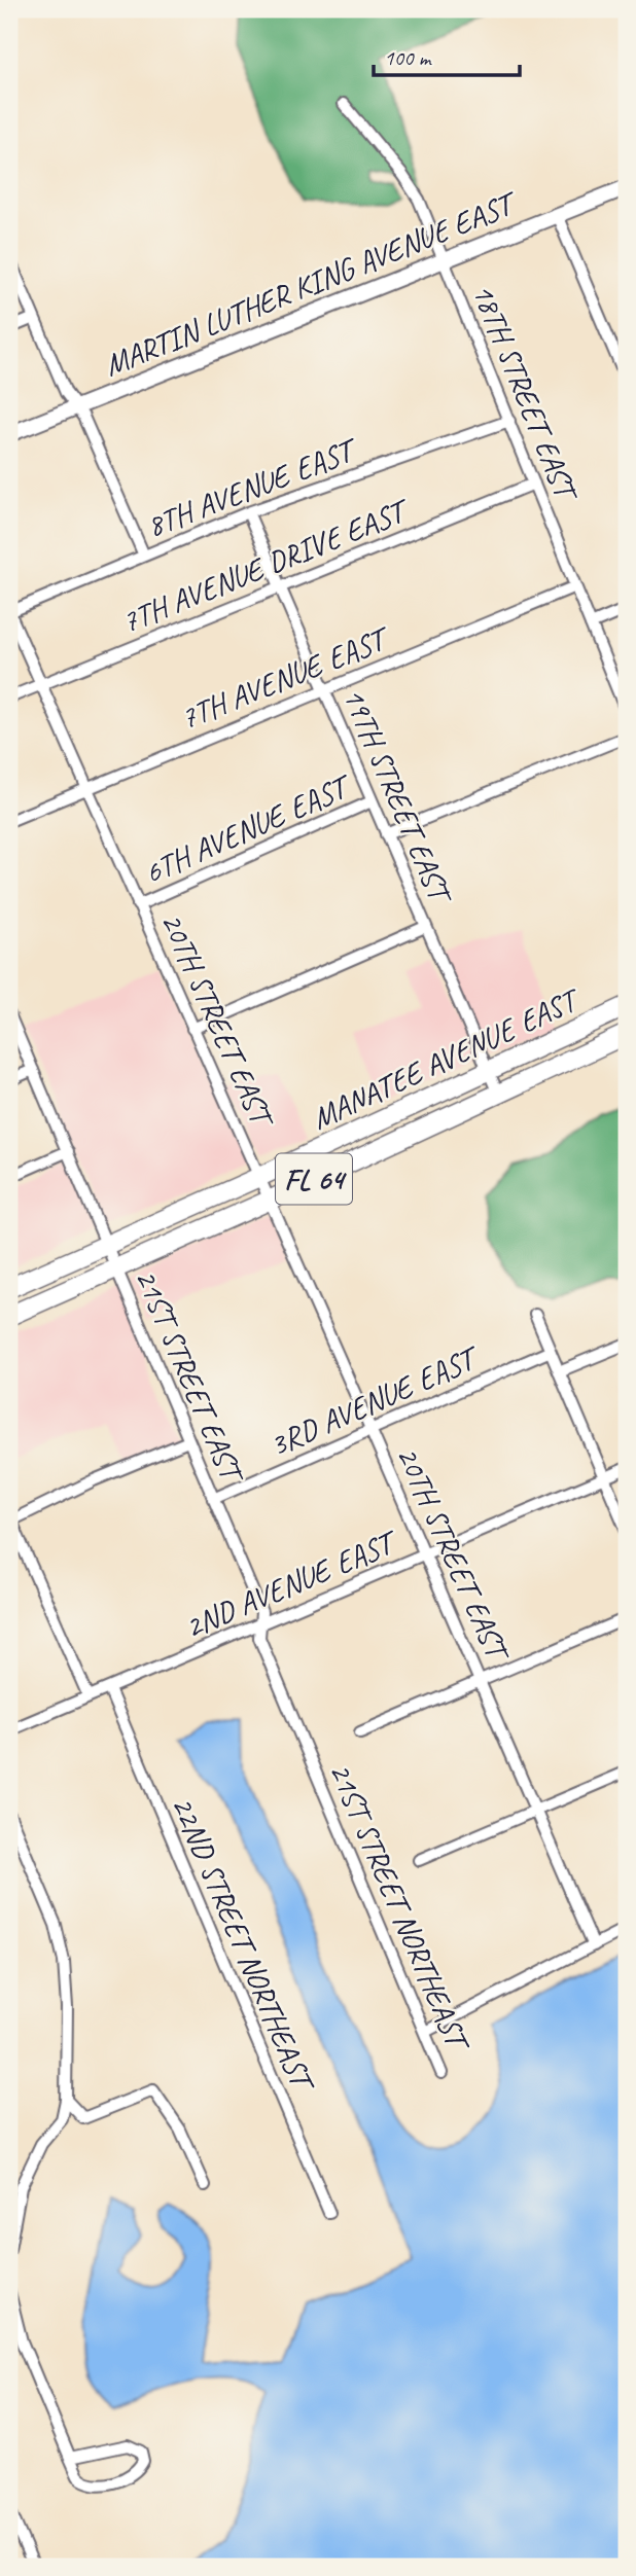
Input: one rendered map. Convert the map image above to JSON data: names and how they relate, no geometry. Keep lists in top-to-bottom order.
{
  "streets": {
    "main road": ["MANATEE AVENUE EAST", "FL 64"],
    "street": [
      "MARTIN LUTHER KING AVENUE EAST",
      "18TH STREET EAST",
      "8TH AVENUE EAST",
      "7TH AVENUE DRIVE EAST",
      "7TH AVENUE EAST",
      "19TH STREET EAST",
      "6TH AVENUE EAST",
      "20TH STREET EAST",
      "21ST STREET EAST",
      "3RD AVENUE EAST",
      "2ND AVENUE EAST",
      "21ST STREET NORTHEAST",
      "22ND STREET NORTHEAST"
    ]
  },
  "crossings": [
    ["MARTIN LUTHER KING AVENUE EAST", "18TH STREET EAST"],
    ["18TH STREET EAST", "8TH AVENUE EAST"],
    ["18TH STREET EAST", "7TH AVENUE DRIVE EAST"],
    ["18TH STREET EAST", "7TH AVENUE EAST"],
    ["8TH AVENUE EAST", "19TH STREET EAST"],
    ["8TH AVENUE EAST", "20TH STREET EAST"],
    ["7TH AVENUE DRIVE EAST", "19TH STREET EAST"],
    ["7TH AVENUE DRIVE EAST", "20TH STREET EAST"],
    ["7TH AVENUE EAST", "19TH STREET EAST"],
    ["7TH AVENUE EAST", "20TH STREET EAST"],
    ["19TH STREET EAST", "6TH AVENUE EAST"],
    ["19TH STREET EAST", "MANATEE AVENUE EAST"],
    ["6TH AVENUE EAST", "20TH STREET EAST"],
    ["20TH STREET EAST", "MANATEE AVENUE EAST"],
    ["20TH STREET EAST", "3RD AVENUE EAST"],
    ["20TH STREET EAST", "2ND AVENUE EAST"],
    ["MANATEE AVENUE EAST", "21ST STREET EAST"],
    ["21ST STREET EAST", "3RD AVENUE EAST"],
    ["21ST STREET EAST", "2ND AVENUE EAST"],
    ["21ST STREET EAST", "21ST STREET NORTHEAST"],
    ["2ND AVENUE EAST", "22ND STREET NORTHEAST"]
  ],
  "scale_bar": "100 m"
}
